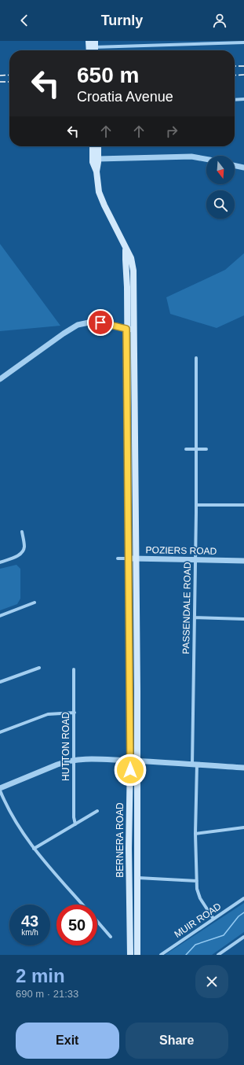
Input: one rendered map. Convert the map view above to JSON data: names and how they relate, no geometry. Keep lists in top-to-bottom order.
{
  "streets": {
    "main road": ["BERNERA ROAD"],
    "street": [
      "POZIERS ROAD",
      "PASSENDALE ROAD",
      "HUTTON ROAD",
      "MUIR ROAD"
    ]
  },
  "crossings": [
    ["POZIERS ROAD", "PASSENDALE ROAD"],
    ["POZIERS ROAD", "BERNERA ROAD"],
    ["PASSENDALE ROAD", "MUIR ROAD"]
  ],
  "north": "bottom",
  "page": {
    "header": "Turnly",
    "turn": ["650 m", "Croatia Avenue"],
    "speed": "43 km/h",
    "limit": "50",
    "heading": ["2 min", "690 m · 21:33"],
    "buttons": ["Exit", "Share"]
  }
}
